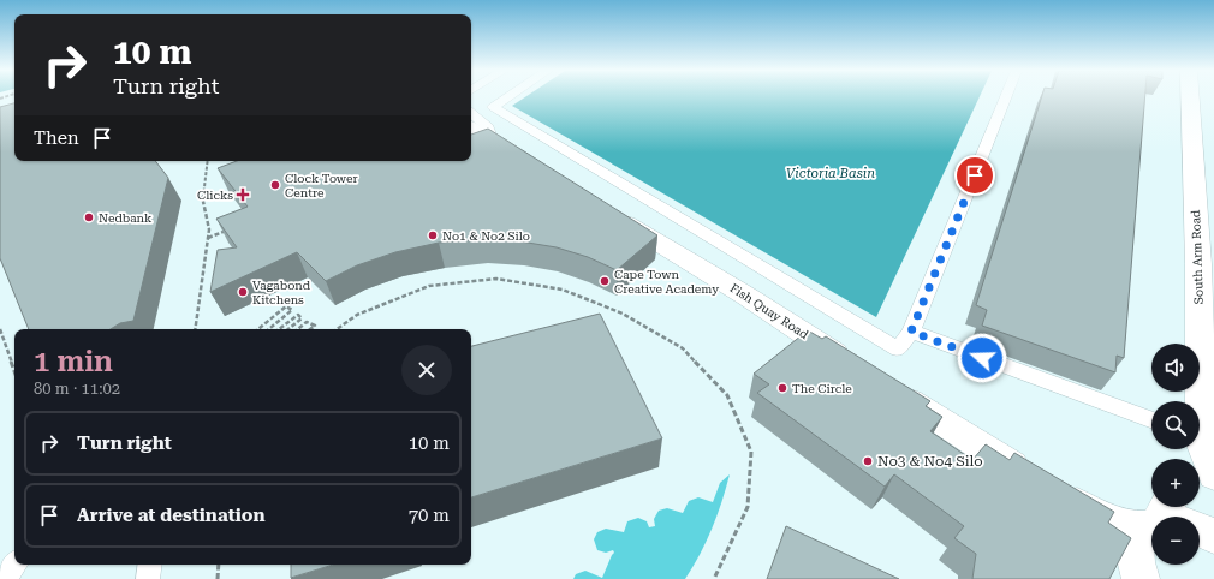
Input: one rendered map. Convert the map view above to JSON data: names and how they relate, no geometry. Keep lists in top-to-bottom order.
{
  "streets": {
    "street": ["South Arm Road", "Fish Quay Road"]
  },
  "water": ["Victoria Basin"],
  "places": {
    "other": [
      "Clock Tower Centre",
      "Nedbank",
      "No1 & No2 Silo",
      "Cape Town Creative Academy",
      "Vagabond Kitchens",
      "The Circle",
      "No3 & No4 Silo"
    ],
    "health": ["Clicks"]
  },
  "page": {
    "turn": ["10 m", "Turn right"],
    "then": "Then",
    "heading": ["1 min", "80 m · 11:02"],
    "map_buttons": ["+", "−"],
    "list": [
      {
        "name": "Turn right",
        "value": "10 m"
      },
      {
        "name": "Arrive at destination",
        "value": "70 m"
      }
    ]
  }
}
